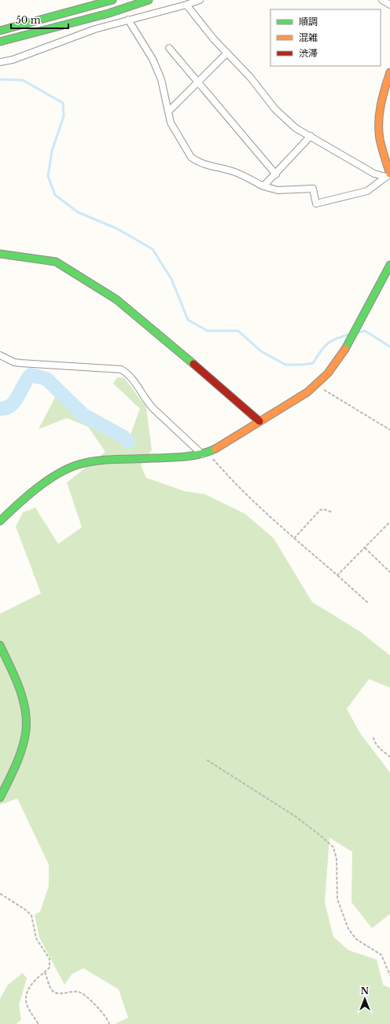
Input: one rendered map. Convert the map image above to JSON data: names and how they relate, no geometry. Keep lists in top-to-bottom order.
{
  "legend": ["順調", "混雑", "渋滞"],
  "scale_bar": "50 m",
  "north": "top"
}
